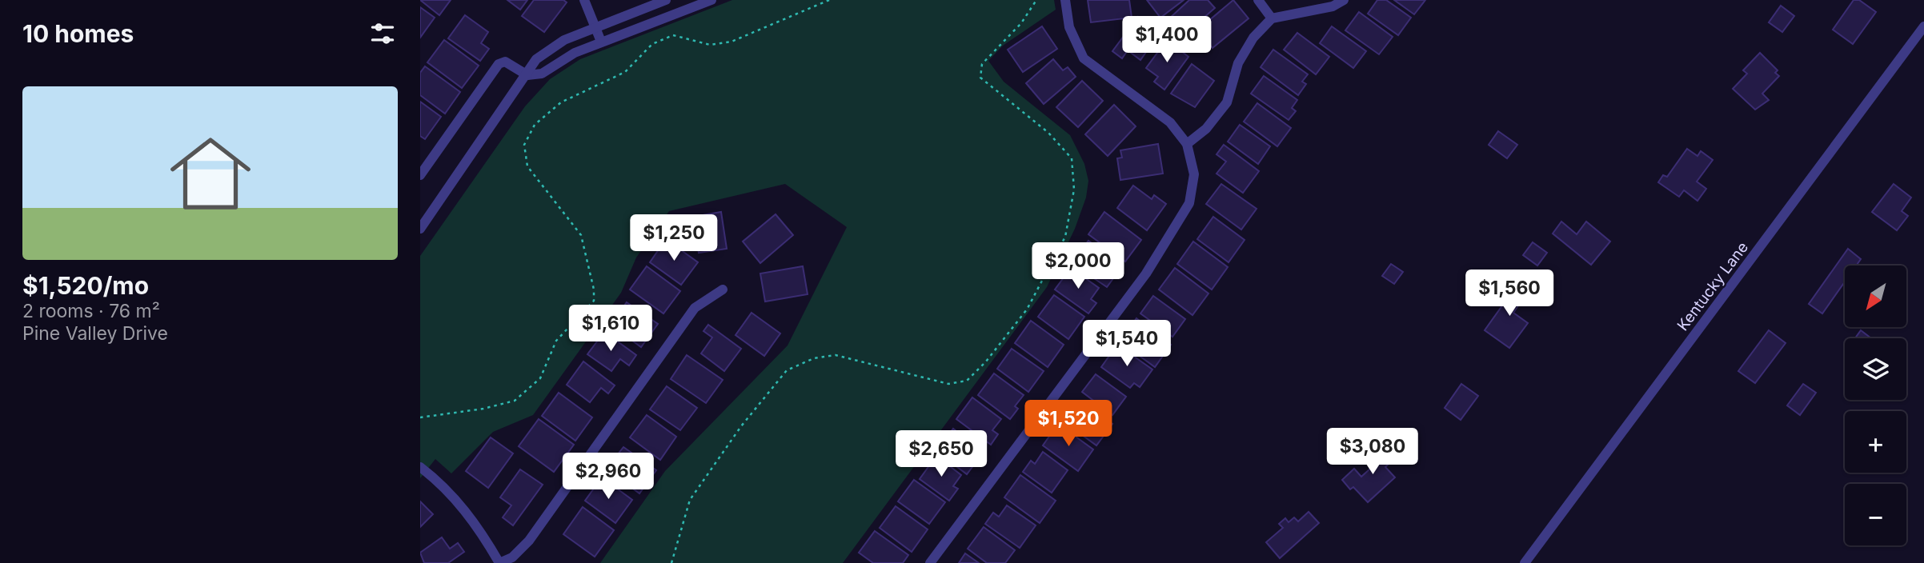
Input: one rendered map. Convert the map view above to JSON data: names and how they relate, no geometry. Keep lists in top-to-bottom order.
{
  "streets": {
    "street": ["Kentucky Lane"]
  },
  "north": "bottom left",
  "page": {
    "heading": "10 homes",
    "price": [
      "$1,400",
      "$1,250",
      "$2,000",
      "$1,560",
      "$1,610",
      "$1,540",
      "$1,520",
      "$3,080",
      "$2,650",
      "$2,960"
    ],
    "list": [
      {
        "name": "$1,520/mo",
        "note": "2 rooms · 76 m² · Pine Valley Drive"
      }
    ],
    "map_buttons": ["+", "−"]
  }
}
